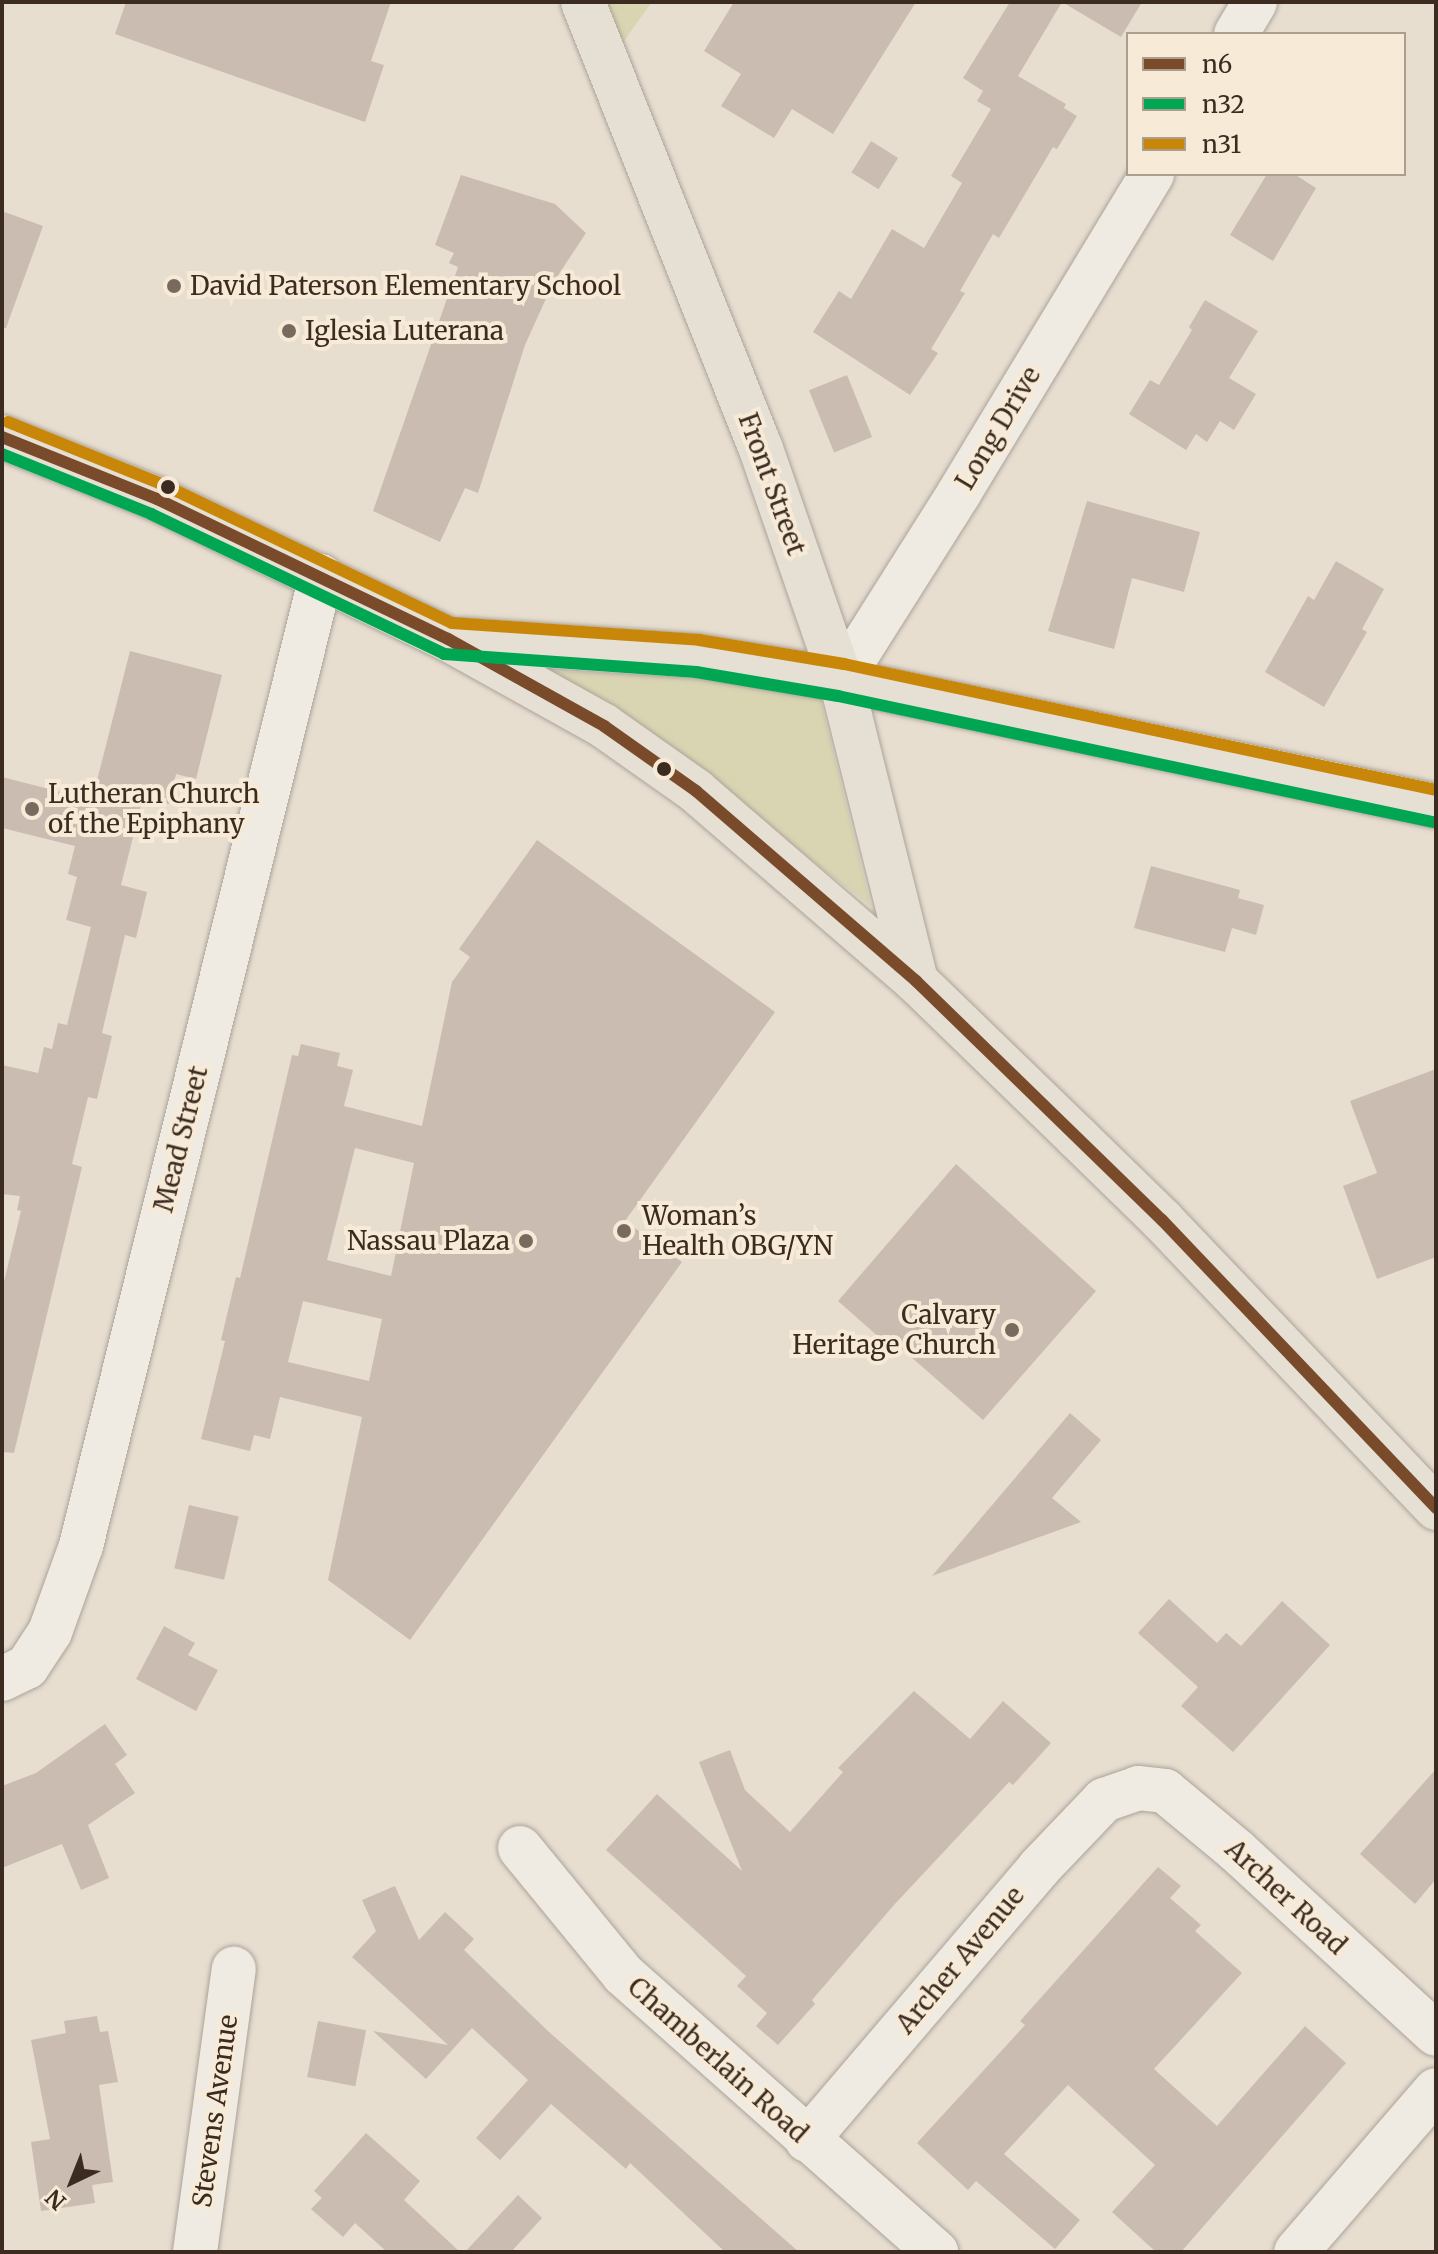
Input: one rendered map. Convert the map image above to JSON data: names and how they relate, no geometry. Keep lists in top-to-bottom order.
{
  "streets": {
    "main road": ["Front Street"],
    "street": [
      "Long Drive",
      "Mead Street",
      "Archer Road",
      "Archer Avenue",
      "Chamberlain Road",
      "Stevens Avenue"
    ]
  },
  "crossings": [
    ["Long Drive", "Front Street"],
    ["Archer Road", "Archer Avenue"],
    ["Archer Avenue", "Chamberlain Road"]
  ],
  "places": [
    "David Paterson Elementary School",
    "Iglesia Luterana",
    "Lutheran Church of the Epiphany",
    "Woman’s Health OBG/YN",
    "Nassau Plaza",
    "Calvary Heritage Church"
  ],
  "lines": ["transit line n31", "transit line n6", "transit line n32"],
  "legend": ["n6", "n32", "n31"],
  "north": "bottom left"
}
